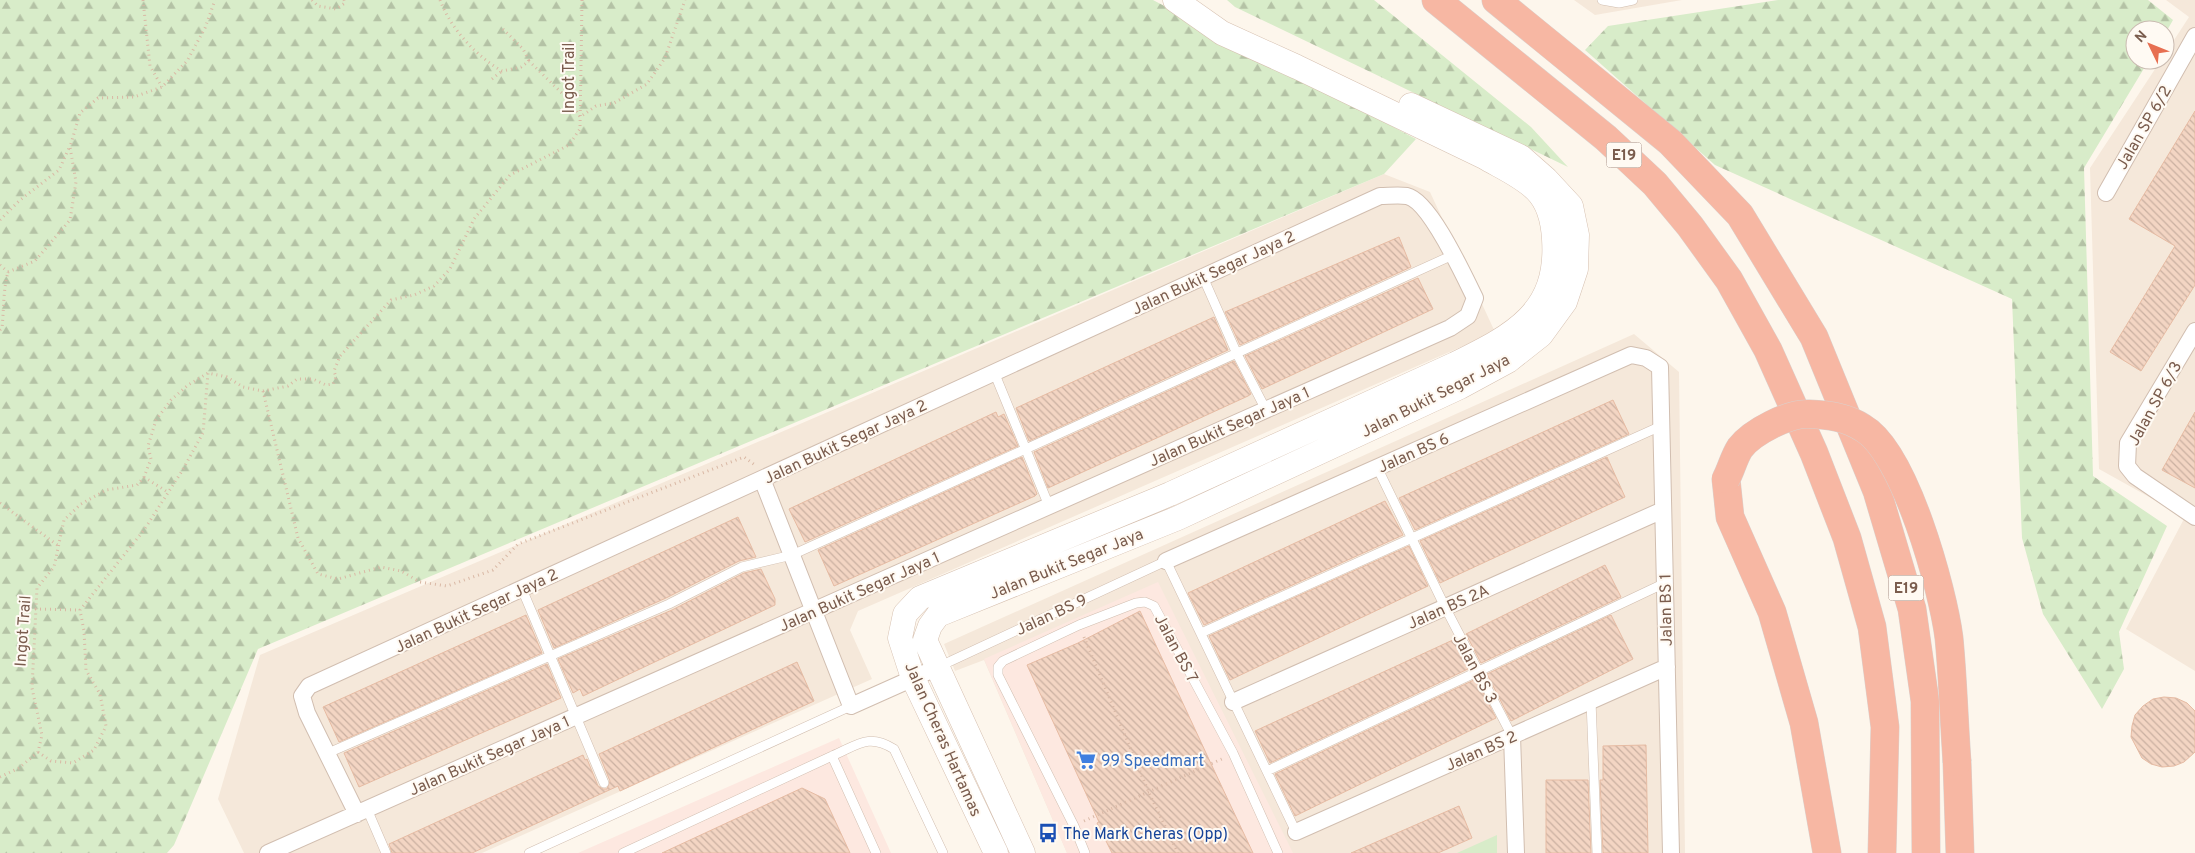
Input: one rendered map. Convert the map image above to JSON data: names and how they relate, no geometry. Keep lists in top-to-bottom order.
{
  "streets": {
    "highway": ["E19"],
    "street": [
      "Jalan SP 6/2",
      "Jalan Bukit Segar Jaya 2",
      "Jalan Bukit Segar Jaya",
      "Jalan SP 6/3",
      "Jalan Bukit Segar Jaya 1",
      "Jalan BS 6",
      "Jalan BS 2A",
      "Jalan BS 1",
      "Jalan BS 3",
      "Jalan Cheras Hartamas",
      "Jalan BS 2"
    ],
    "lane": ["Jalan BS 9", "Jalan BS 7"],
    "path": ["Ingot Trail"]
  },
  "crossings": [
    ["Jalan Bukit Segar Jaya 2", "Jalan Bukit Segar Jaya 1"],
    ["Jalan Bukit Segar Jaya", "Jalan Cheras Hartamas"],
    ["Jalan BS 6", "Jalan BS 1"],
    ["Jalan BS 6", "Jalan BS 9"],
    ["Jalan BS 6", "Jalan BS 3"],
    ["Jalan BS 2A", "Jalan BS 1"],
    ["Jalan BS 2A", "Jalan BS 3"],
    ["Jalan BS 1", "Jalan BS 2"],
    ["Jalan BS 9", "Jalan Cheras Hartamas"],
    ["Jalan BS 3", "Jalan BS 2"]
  ],
  "places": {
    "supermarket": ["99 Speedmart"],
    "bus stop": ["The Mark Cheras (Opp)"]
  },
  "north": "top left"
}
